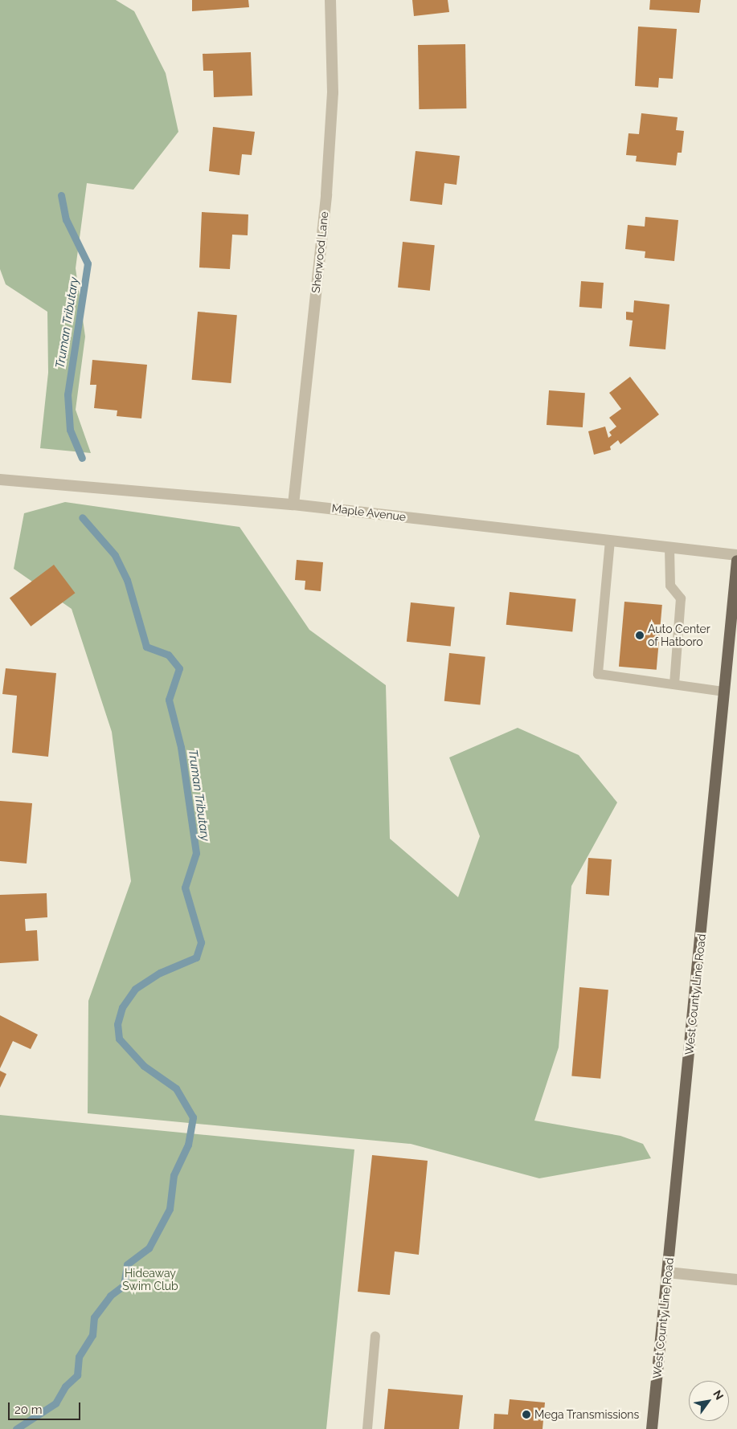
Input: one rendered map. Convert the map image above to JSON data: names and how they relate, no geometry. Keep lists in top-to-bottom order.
{
  "streets": {
    "main road": ["West County Line Road"],
    "street": ["Sherwood Lane", "Maple Avenue"]
  },
  "crossings": [
    ["Sherwood Lane", "Maple Avenue"]
  ],
  "water": ["Truman Tributary"],
  "parks": ["Hideaway Swim Club"],
  "places": ["Auto Center of Hatboro", "Mega Transmissions"],
  "scale_bar": "20 m",
  "north": "top right"
}
